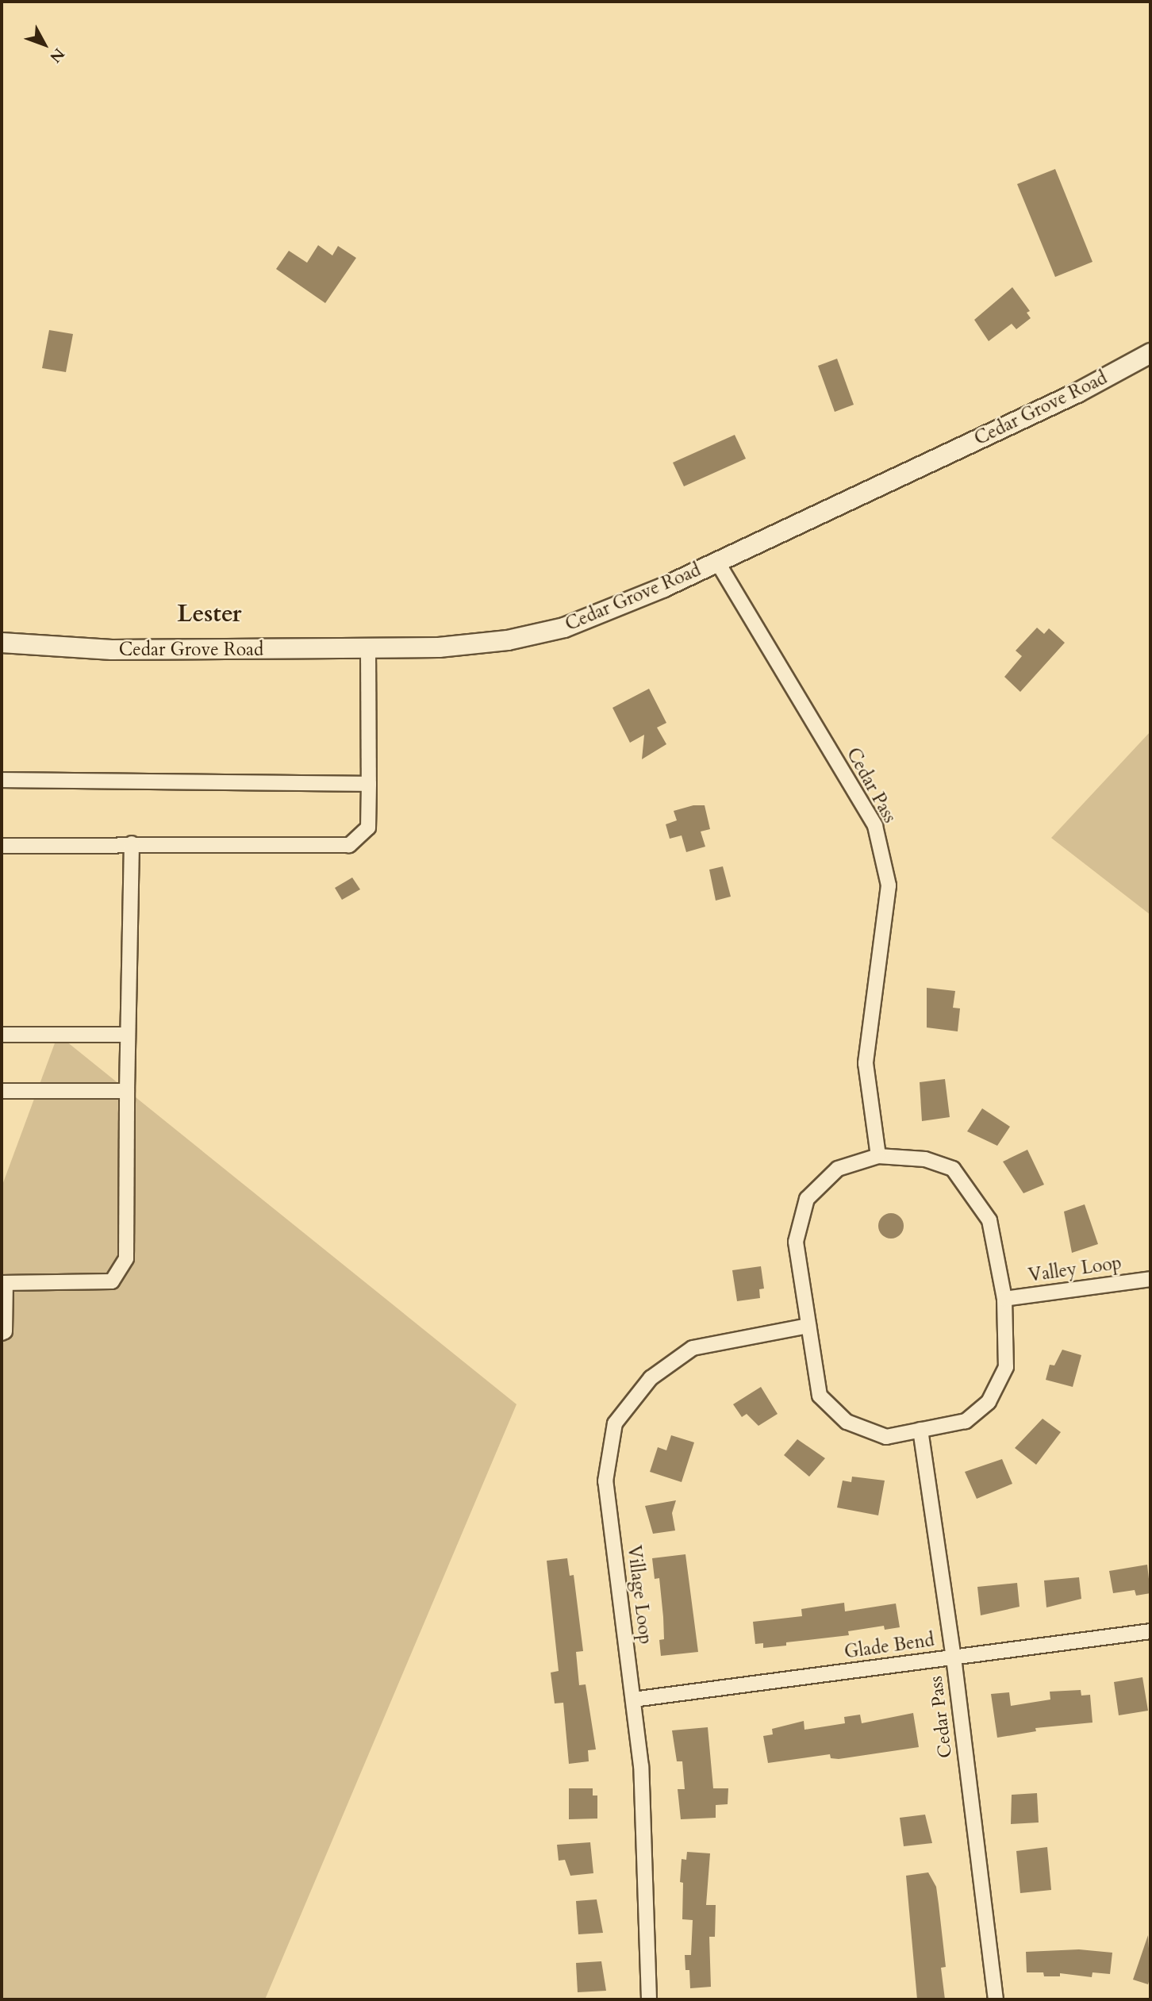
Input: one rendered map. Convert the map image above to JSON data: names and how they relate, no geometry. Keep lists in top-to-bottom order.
{
  "streets": {
    "main road": ["Cedar Grove Road"],
    "street": [
      "Cedar Pass",
      "Valley Loop",
      "Village Loop",
      "Glade Bend"
    ]
  },
  "crossings": [
    ["Cedar Grove Road", "Cedar Pass"],
    ["Cedar Pass", "Glade Bend"],
    ["Village Loop", "Glade Bend"]
  ],
  "districts": ["Lester"],
  "north": "bottom right"
}
